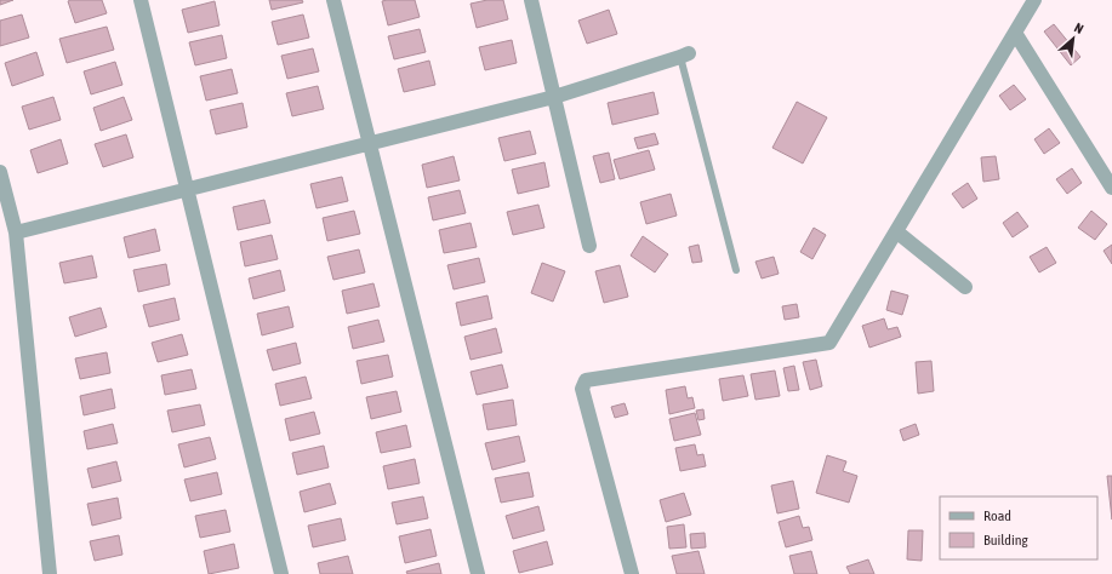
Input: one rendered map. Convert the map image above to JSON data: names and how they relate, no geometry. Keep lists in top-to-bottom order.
{
  "legend": ["Road", "Building"],
  "north": "top right"
}
